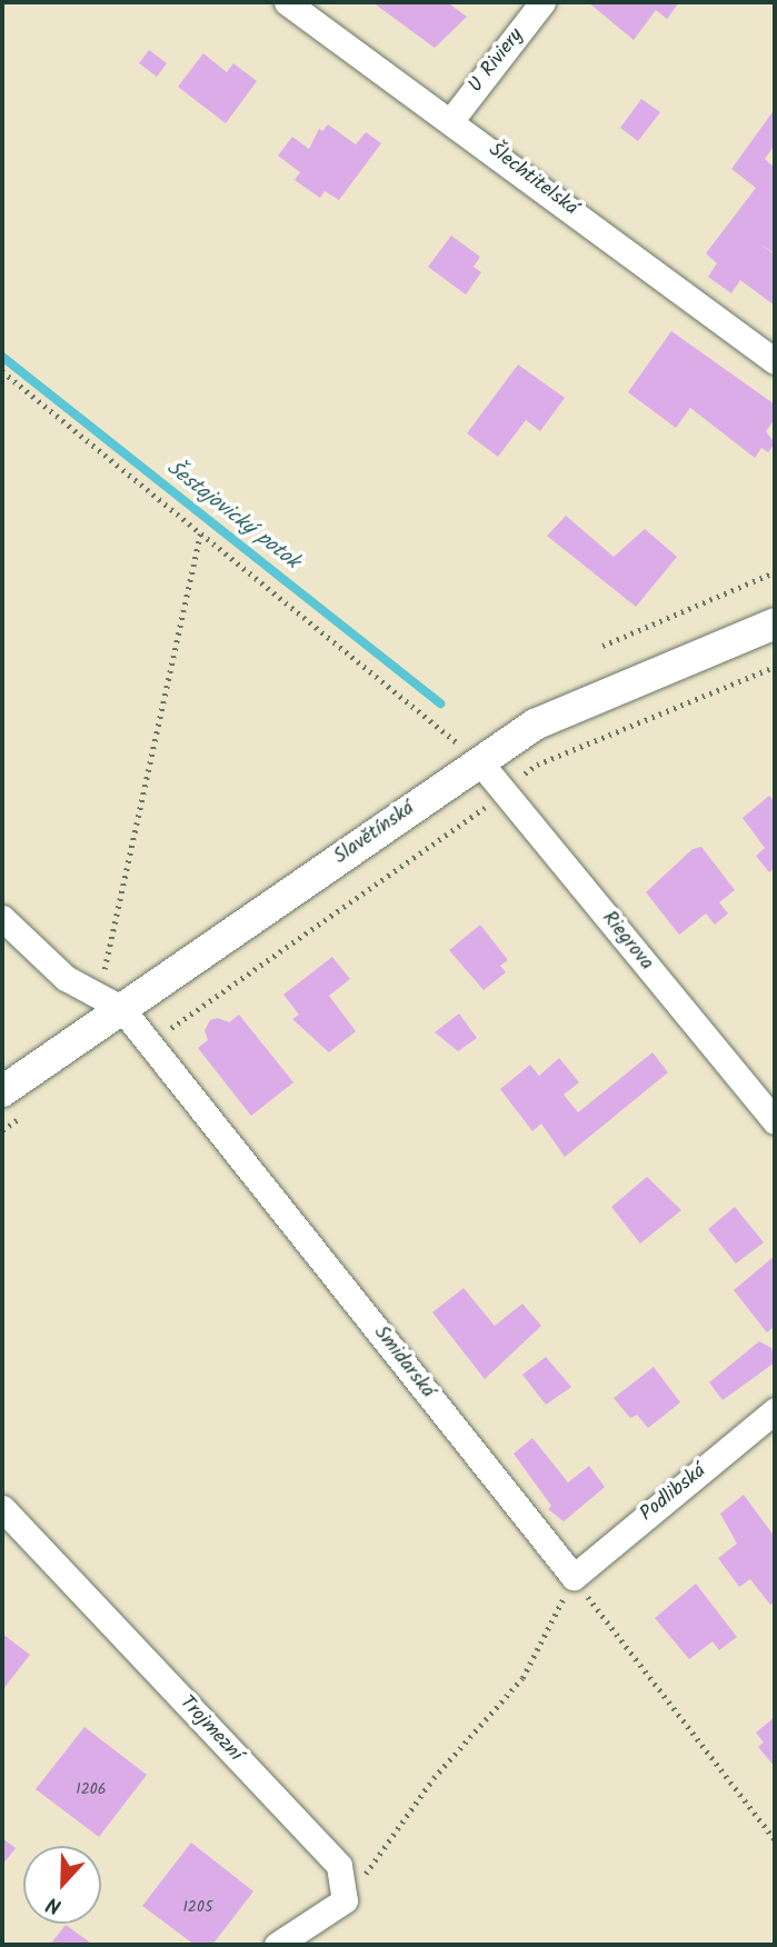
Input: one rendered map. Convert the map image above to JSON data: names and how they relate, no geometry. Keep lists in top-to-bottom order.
{
  "streets": {
    "street": [
      "U Riviery",
      "Šlechtitelská",
      "Slavětínská",
      "Riegrova",
      "Smidarská",
      "Podlibská",
      "Trojmezní"
    ]
  },
  "crossings": [
    ["U Riviery", "Šlechtitelská"],
    ["Slavětínská", "Riegrova"],
    ["Slavětínská", "Smidarská"],
    ["Smidarská", "Podlibská"]
  ],
  "water": ["Šestajovický potok"],
  "house_numbers": ["1206", "1205"],
  "north": "bottom"
}
